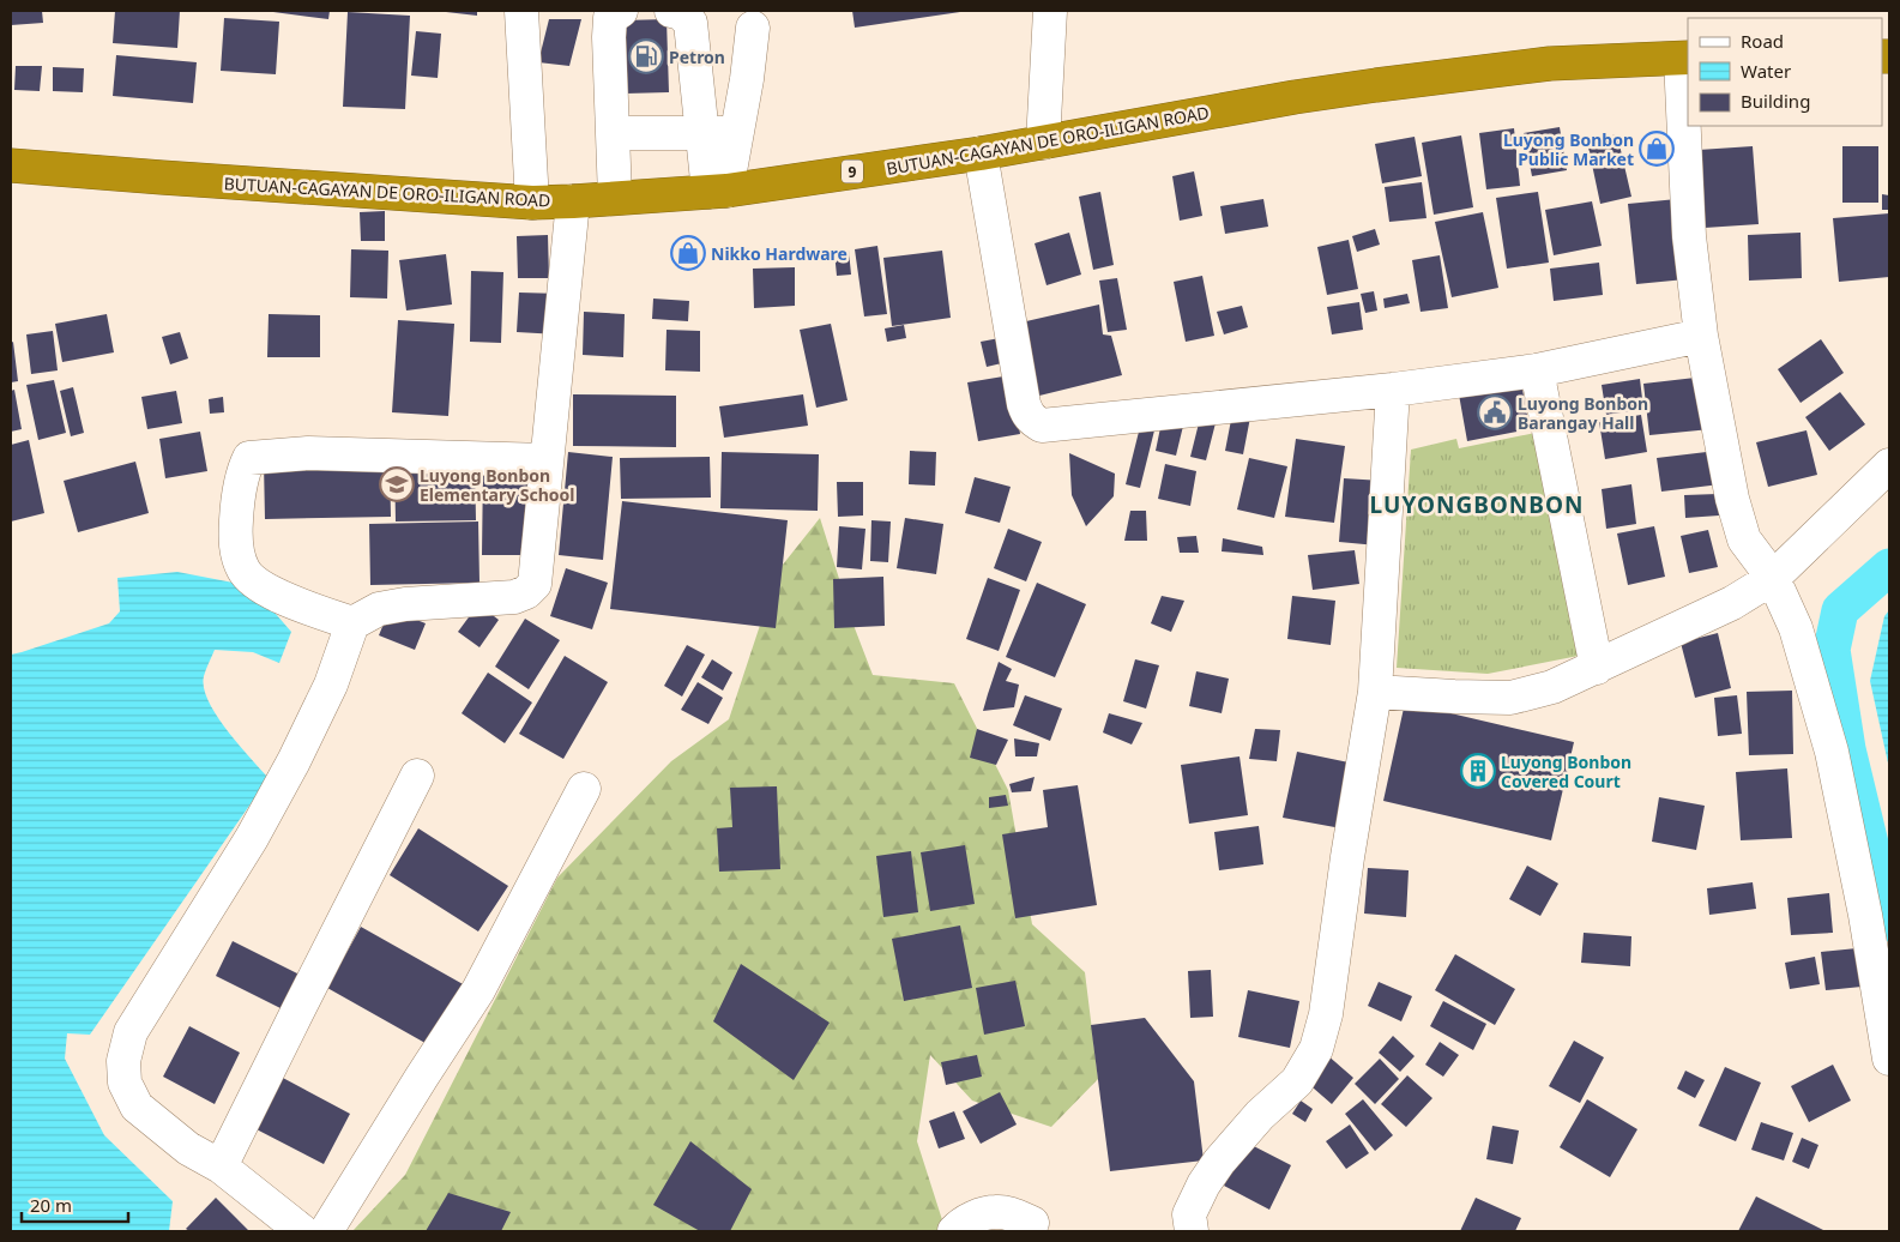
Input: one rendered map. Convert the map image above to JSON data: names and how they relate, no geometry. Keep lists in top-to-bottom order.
{
  "streets": {
    "highway": ["BUTUAN-CAGAYAN DE ORO-ILIGAN ROAD", "9"]
  },
  "districts": ["LUYONGBONBON"],
  "places": {
    "fuel station": ["Petron"],
    "shop": ["Luyong Bonbon Public Market", "Nikko Hardware"],
    "public building": ["Luyong Bonbon Barangay Hall"],
    "school or university": ["Luyong Bonbon Elementary School"],
    "building": ["Luyong Bonbon Covered Court"]
  },
  "legend": ["Road", "Water", "Building"],
  "scale_bar": "20 m"
}
